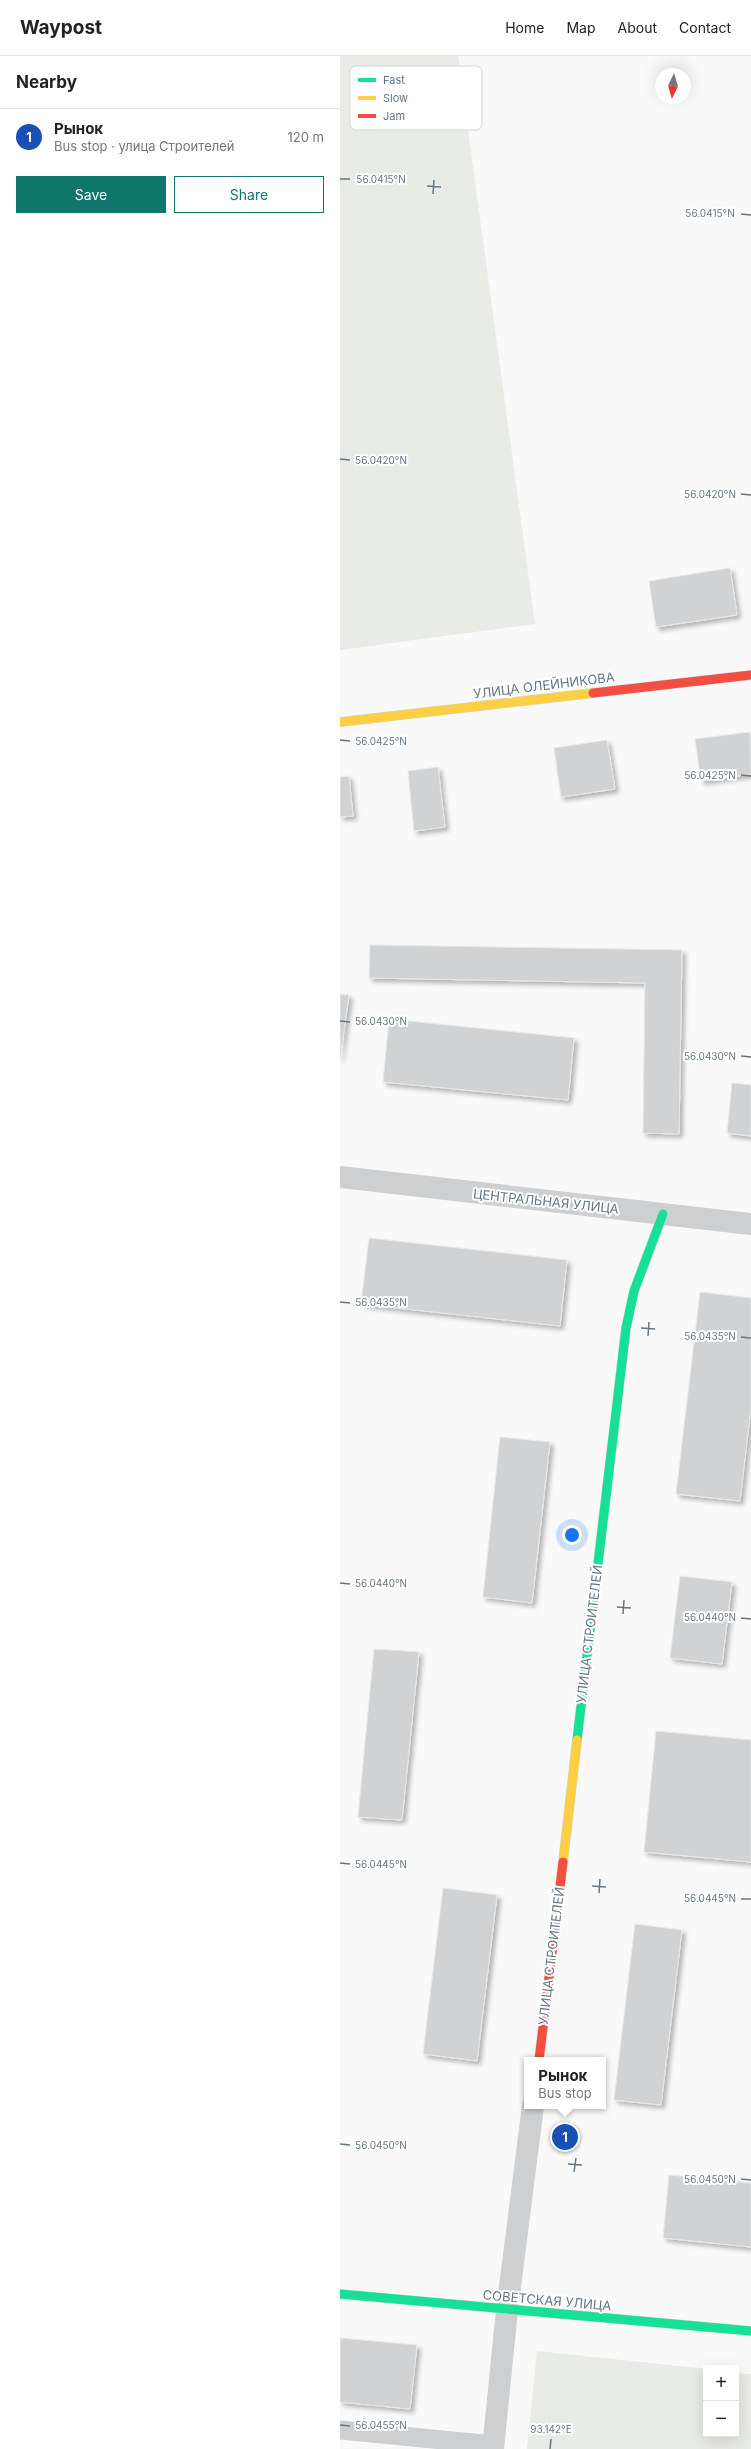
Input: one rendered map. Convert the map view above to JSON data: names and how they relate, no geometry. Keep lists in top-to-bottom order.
{
  "streets": {
    "street": [
      "УЛИЦА ОЛЕЙНИКОВА",
      "ЦЕНТРАЛЬНАЯ УЛИЦА",
      "УЛИЦА СТРОИТЕЛЕЙ",
      "СОВЕТСКАЯ УЛИЦА"
    ]
  },
  "crossings": [
    ["ЦЕНТРАЛЬНАЯ УЛИЦА", "УЛИЦА СТРОИТЕЛЕЙ"]
  ],
  "legend": ["Fast", "Slow", "Jam"],
  "north": "bottom",
  "page": {
    "header": "Waypost",
    "nav": [
      "Home",
      "Map",
      "About",
      "Contact"
    ],
    "heading": "Nearby",
    "list": [
      {
        "mark": "1",
        "name": "Рынок",
        "note": "Bus stop · улица Строителей",
        "value": "120 m"
      }
    ],
    "buttons": ["Save", "Share"],
    "popup": ["Рынок", "Bus stop"],
    "pins": "1",
    "map_buttons": ["+", "−"]
  },
  "coordinates": [
    "56.0415°N",
    "56.0420°N",
    "56.0425°N",
    "56.0430°N",
    "56.0435°N",
    "56.0440°N",
    "56.0445°N",
    "56.0450°N",
    "56.0455°N",
    "93.142°E"
  ]
}
